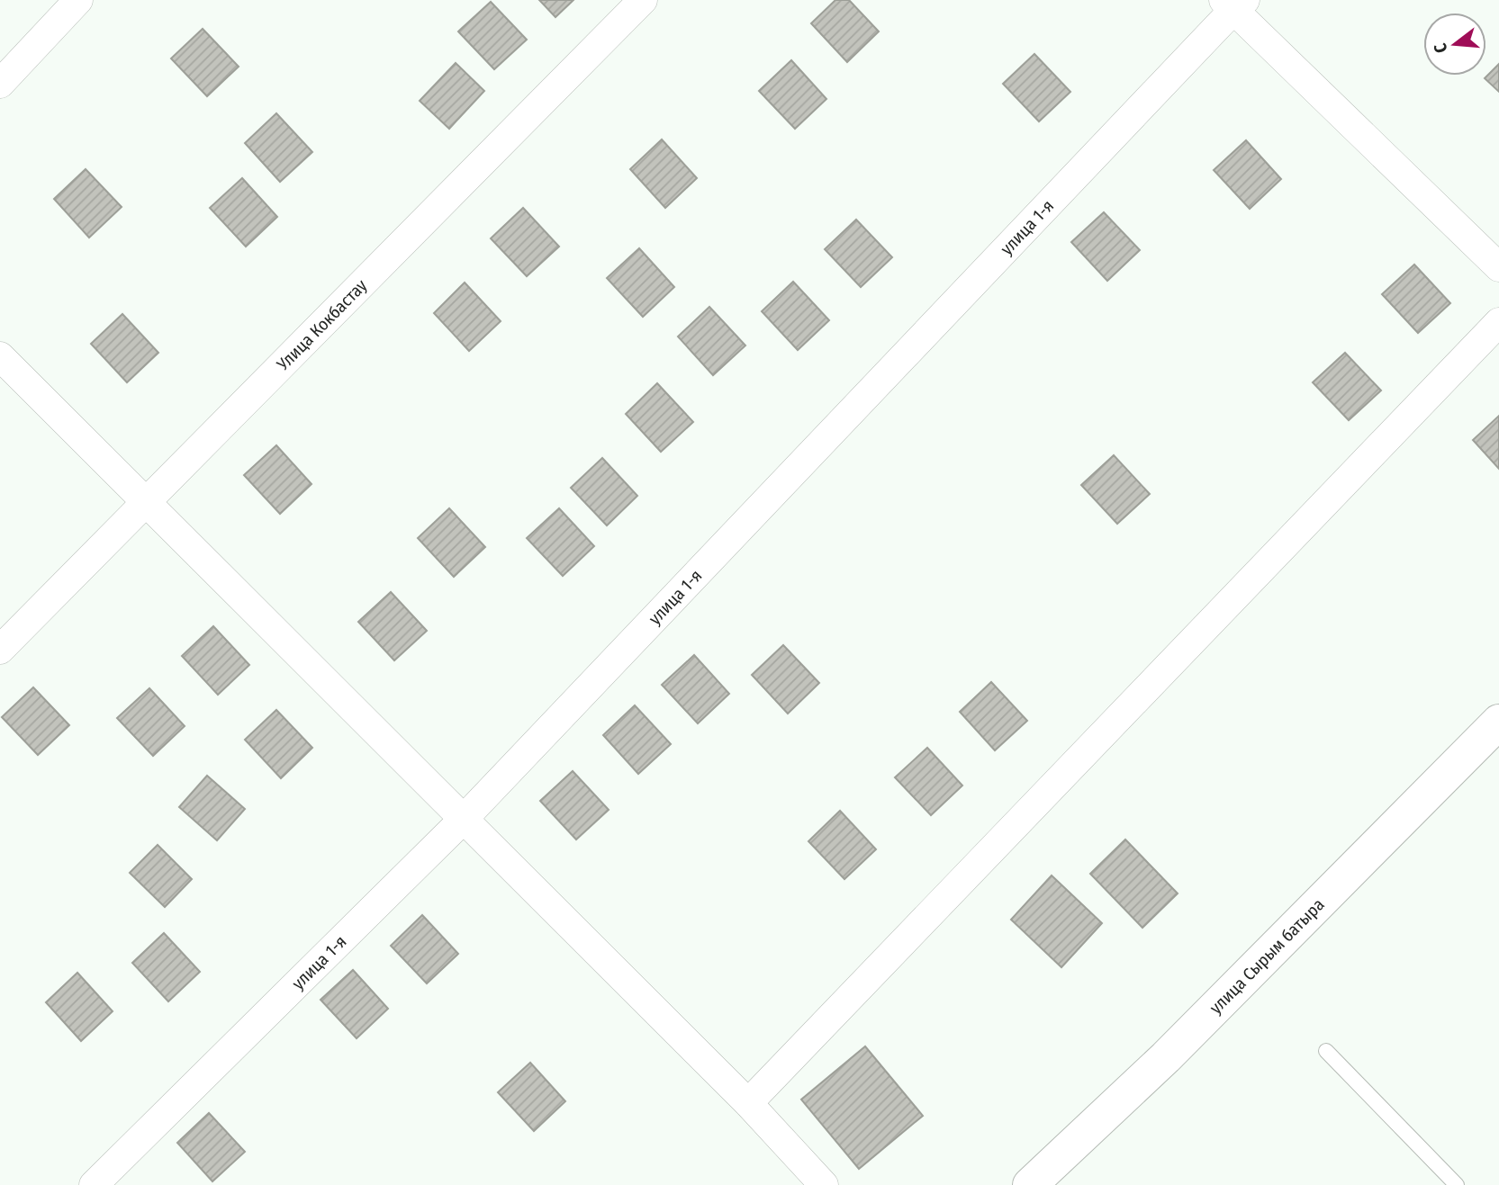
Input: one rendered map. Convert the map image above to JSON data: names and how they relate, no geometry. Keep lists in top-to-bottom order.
{
  "streets": {
    "street": ["улица 1-я", "Улица Кокбастау", "улица Сырым батыра"]
  },
  "north": "left"
}
